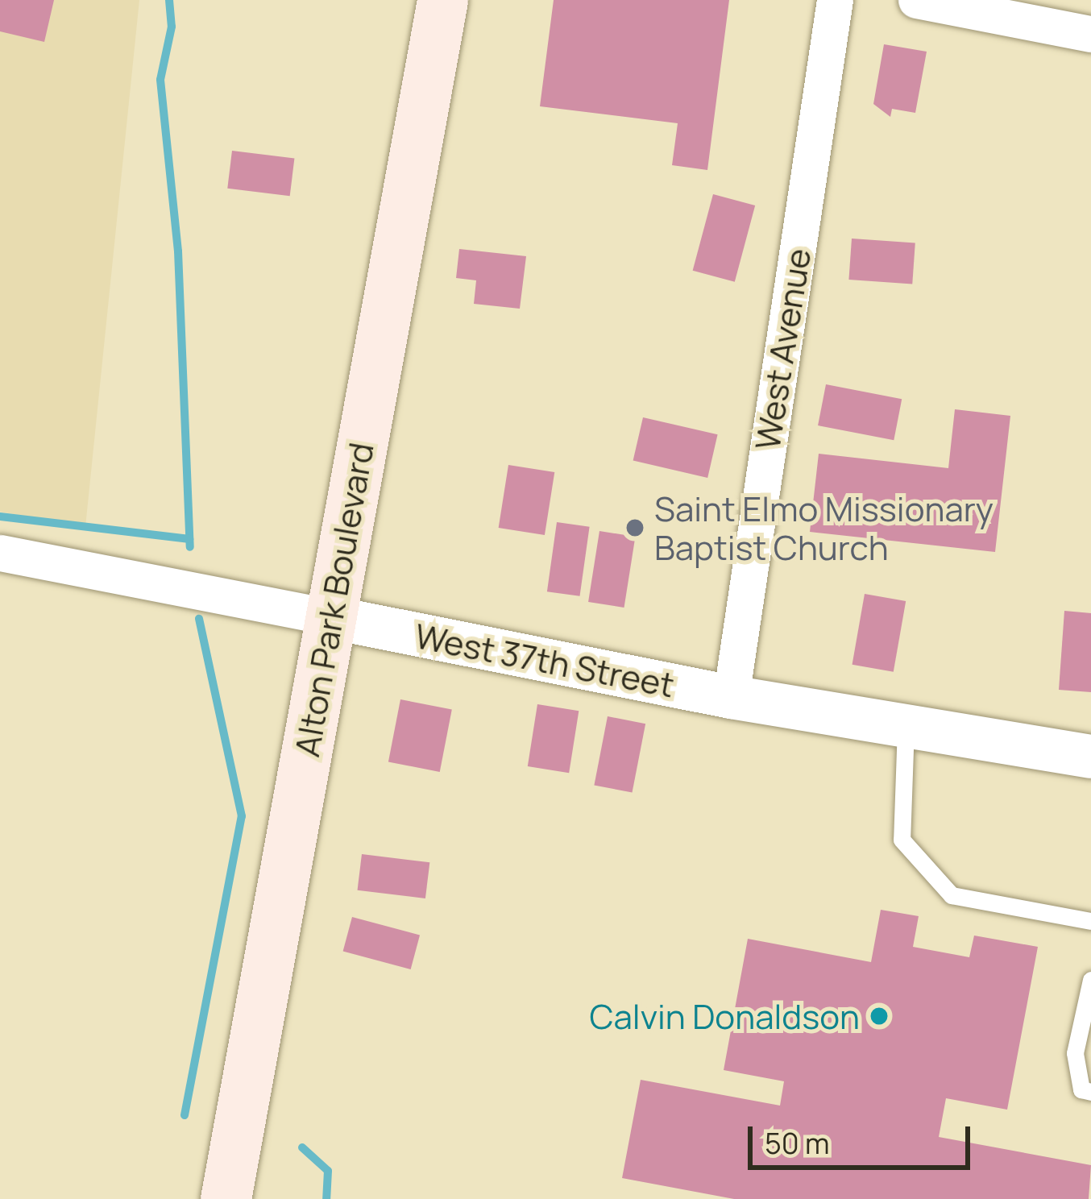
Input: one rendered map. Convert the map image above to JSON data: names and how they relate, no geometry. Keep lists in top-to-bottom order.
{
  "streets": {
    "main road": ["Alton Park Boulevard"],
    "street": ["West Avenue", "West 37th Street"]
  },
  "crossings": [
    ["West Avenue", "West 37th Street"],
    ["Alton Park Boulevard", "West 37th Street"]
  ],
  "places": ["Saint Elmo Missionary Baptist Church", "Calvin Donaldson"],
  "scale_bar": "50 m"
}
